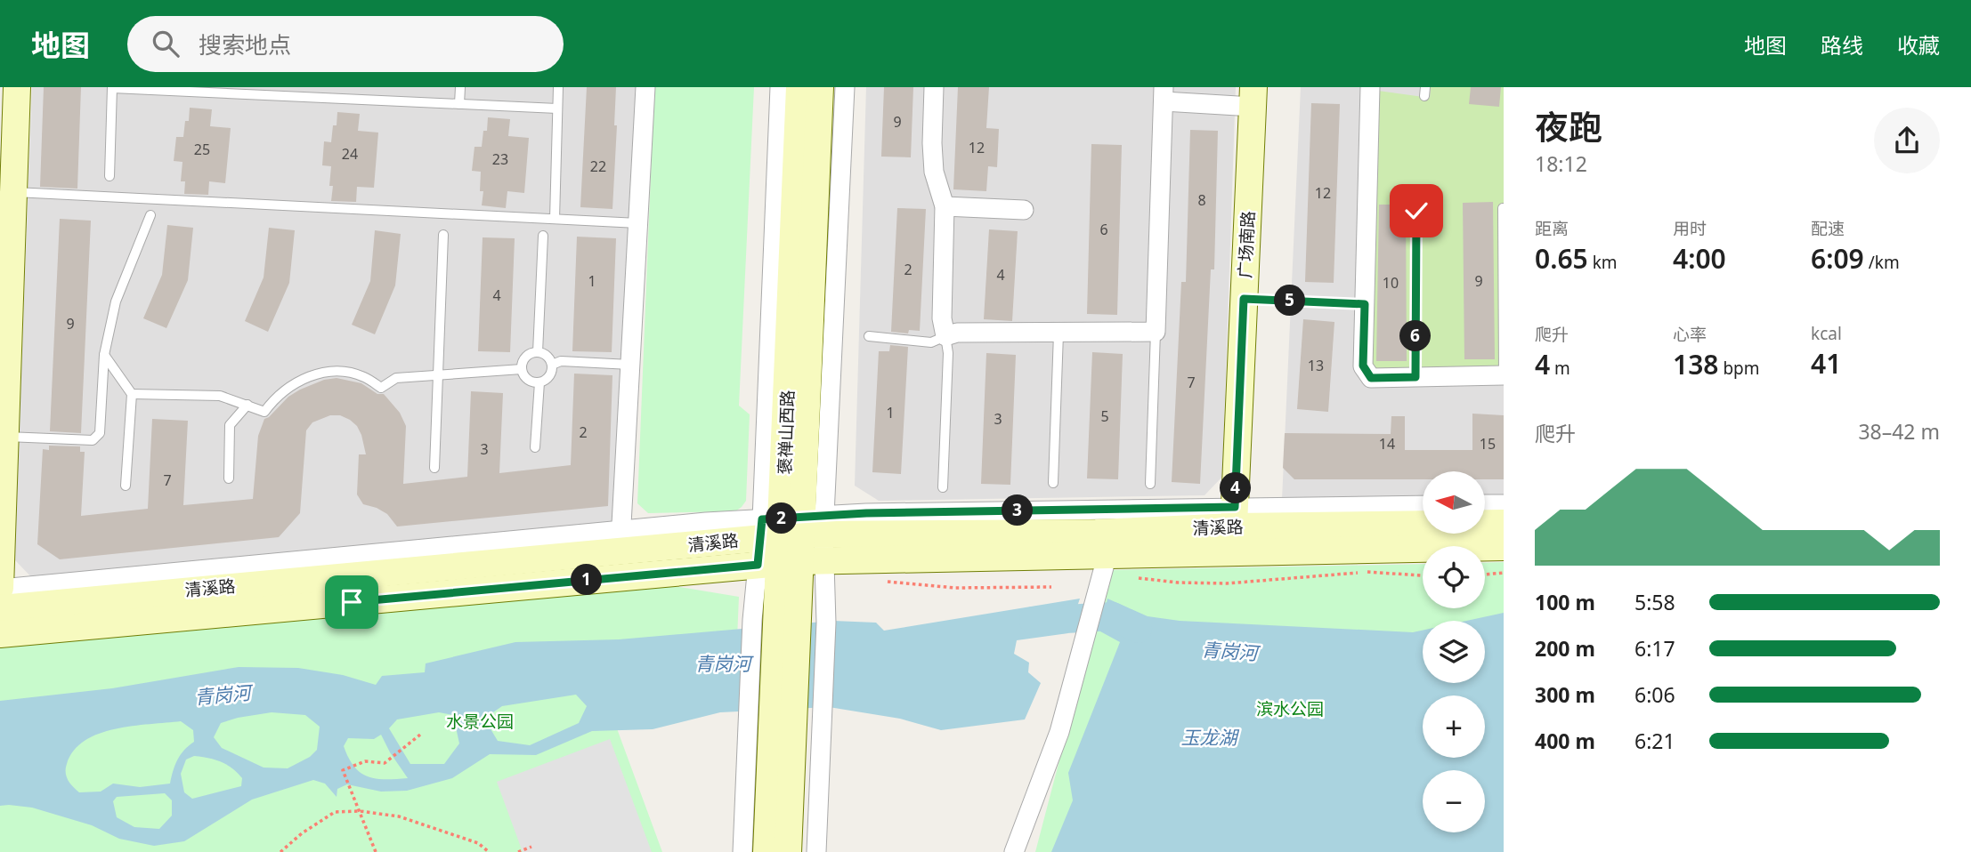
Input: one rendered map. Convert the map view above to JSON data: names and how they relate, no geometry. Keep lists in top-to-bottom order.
{
  "streets": {
    "main road": ["广场南路", "褒禅山西路", "清溪路"]
  },
  "crossings": [
    ["广场南路", "清溪路"],
    ["褒禅山西路", "清溪路"]
  ],
  "water": ["青岗河", "玉龙湖"],
  "parks": ["滨水公园", "水景公园"],
  "house_numbers": [
    "9",
    "12",
    "25",
    "24",
    "23",
    "22",
    "12",
    "8",
    "6",
    "2",
    "4",
    "1",
    "9",
    "10",
    "4",
    "9",
    "13",
    "7",
    "1",
    "5",
    "3",
    "2",
    "14",
    "15",
    "3",
    "7"
  ],
  "north": "left",
  "page": {
    "header": "地图",
    "search": "搜索地点",
    "nav": ["地图", "路线", "收藏"],
    "heading": ["夜跑", "18:12"],
    "stats": [
      ["距离", "0.65 km"],
      ["用时", "4:00"],
      ["配速", "6:09 /km"],
      ["爬升", "4 m"],
      ["心率", "138 bpm"],
      ["kcal", "41"]
    ],
    "pins": [
      "5",
      "6",
      "4",
      "3",
      "2",
      "1"
    ],
    "chart": ["爬升", "38–42 m"],
    "map_buttons": ["+", "−"],
    "list": [
      {
        "name": "100 m",
        "note": "5:58"
      },
      {
        "name": "200 m",
        "note": "6:17"
      },
      {
        "name": "300 m",
        "note": "6:06"
      },
      {
        "name": "400 m",
        "note": "6:21"
      }
    ]
  }
}
